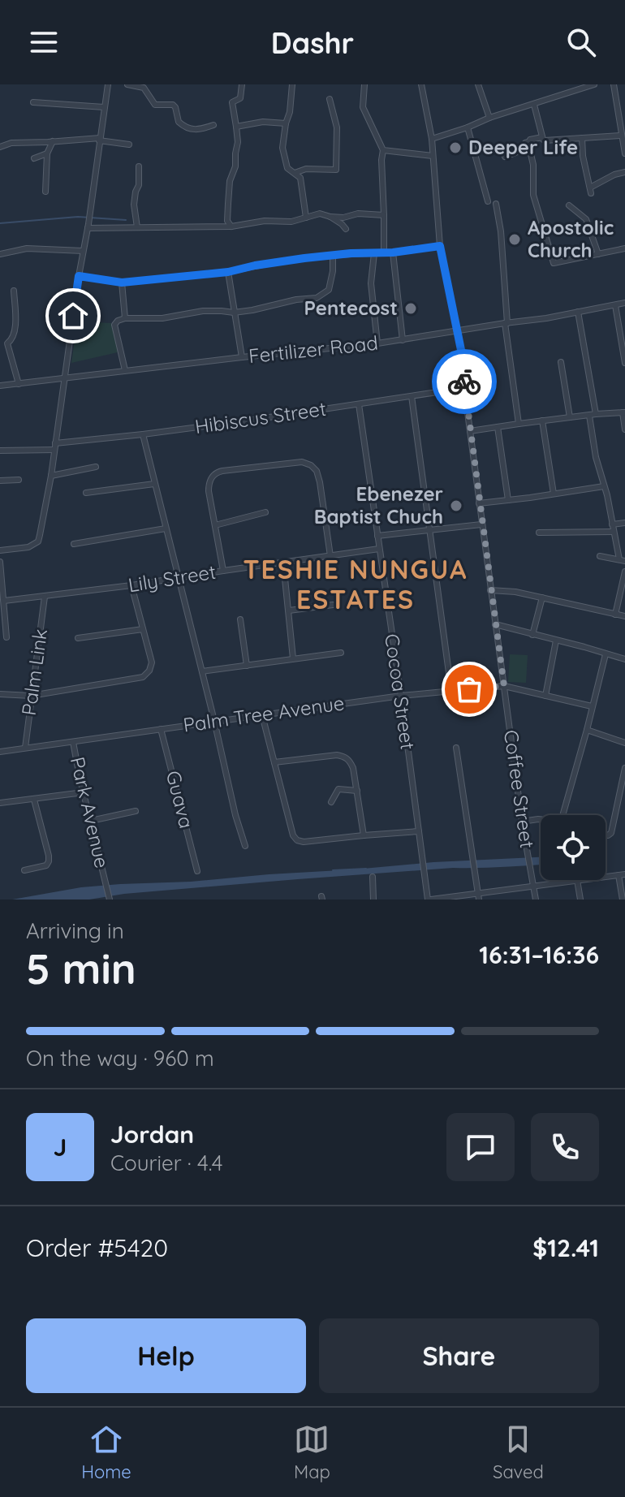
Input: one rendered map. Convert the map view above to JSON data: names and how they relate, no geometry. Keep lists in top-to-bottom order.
{
  "streets": {
    "street": [
      "Fertilizer Road",
      "Hibiscus Street",
      "Lily Street",
      "Palm Link",
      "Cocoa Street",
      "Palm Tree Avenue",
      "Coffee Street",
      "Guava",
      "Park Avenue"
    ]
  },
  "crossings": [
    ["Fertilizer Road", "Coffee Street"],
    ["Hibiscus Street", "Cocoa Street"],
    ["Hibiscus Street", "Coffee Street"],
    ["Lily Street", "Palm Link"],
    ["Lily Street", "Cocoa Street"],
    ["Palm Link", "Palm Tree Avenue"],
    ["Cocoa Street", "Palm Tree Avenue"],
    ["Palm Tree Avenue", "Coffee Street"],
    ["Palm Tree Avenue", "Guava"],
    ["Palm Tree Avenue", "Park Avenue"]
  ],
  "districts": ["TESHIE NUNGUA ESTATES"],
  "places": [
    "Deeper Life",
    "Apostolic Church",
    "Pentecost",
    "Ebenezer Baptist Chuch"
  ],
  "page": {
    "header": "Dashr",
    "heading": ["5 min", "Arriving in", "16:31–16:36"],
    "panel": [
      "Jordan",
      "Courier · 4.4",
      "Order #5420",
      "$12.41"
    ],
    "bar": "On the way · 960 m",
    "round": "J",
    "buttons": ["Help", "Share"],
    "tabs": ["Home", "Map", "Saved"]
  }
}
